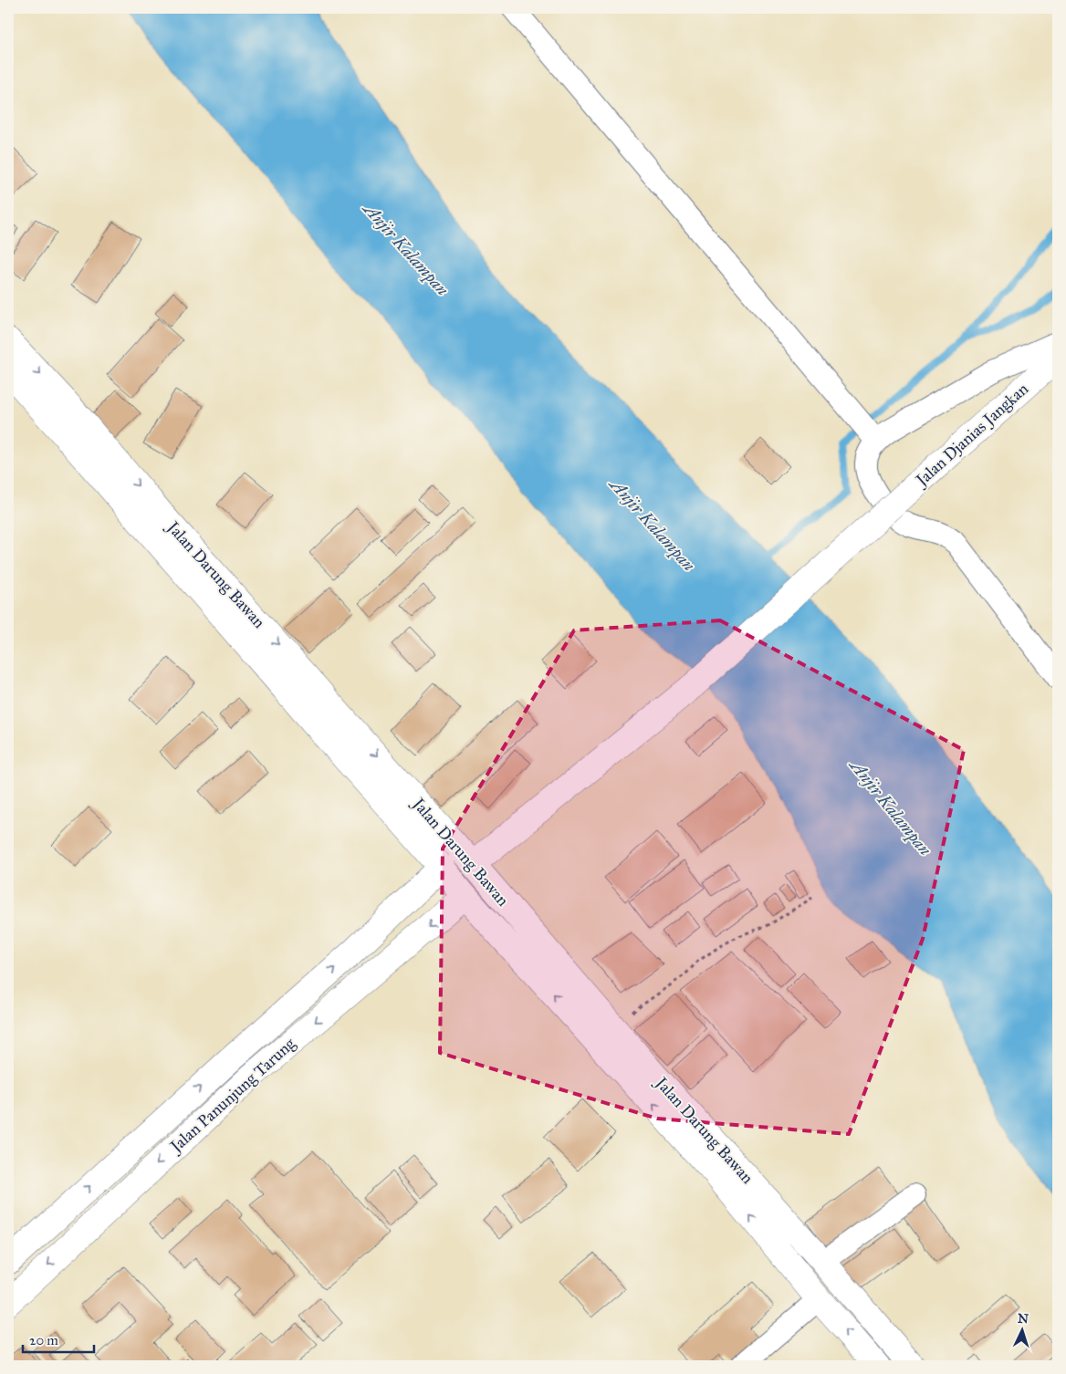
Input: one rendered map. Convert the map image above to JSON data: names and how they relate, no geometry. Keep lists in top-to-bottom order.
{
  "streets": {
    "street": ["Jalan Djanias Jangkan", "Jalan Darung Bawan", "Jalan Panunjung Tarung"]
  },
  "crossings": [
    ["Jalan Djanias Jangkan", "Jalan Darung Bawan"],
    ["Jalan Darung Bawan", "Jalan Panunjung Tarung"]
  ],
  "water": ["Anjir Kalampan"],
  "scale_bar": "20 m",
  "north": "top"
}
